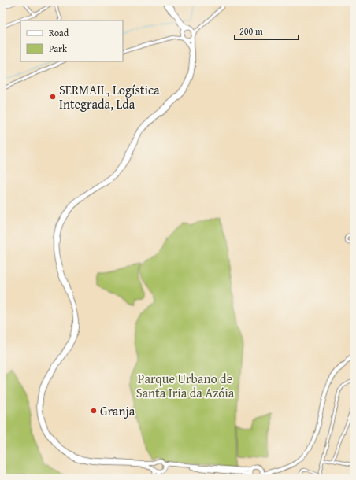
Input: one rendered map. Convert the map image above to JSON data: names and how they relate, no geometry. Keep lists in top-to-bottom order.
{
  "parks": ["Parque Urbano de Santa Iria da Azóia"],
  "places": ["SERMAIL, Logística Integrada, Lda", "Granja"],
  "legend": ["Road", "Park"],
  "scale_bar": "200 m"
}
